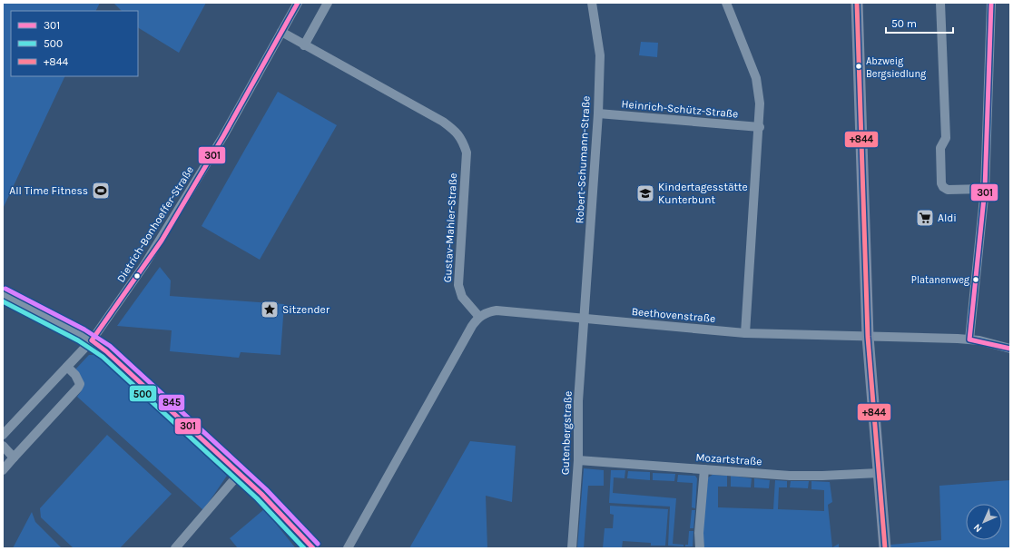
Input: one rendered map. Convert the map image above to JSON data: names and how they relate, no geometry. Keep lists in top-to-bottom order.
{
  "streets": {
    "street": [
      "Heinrich-Schütz-Straße",
      "Robert-Schumann-Straße",
      "Dietrich-Bonhoeffer-Straße",
      "Gustav-Mahler-Straße",
      "Beethovenstraße",
      "Gutenbergstraße",
      "Mozartstraße"
    ]
  },
  "crossings": [
    ["Heinrich-Schütz-Straße", "Robert-Schumann-Straße"],
    ["Robert-Schumann-Straße", "Beethovenstraße"],
    ["Robert-Schumann-Straße", "Gutenbergstraße"],
    ["Dietrich-Bonhoeffer-Straße", "Gustav-Mahler-Straße"],
    ["Gustav-Mahler-Straße", "Beethovenstraße"],
    ["Beethovenstraße", "Gutenbergstraße"],
    ["Gutenbergstraße", "Mozartstraße"]
  ],
  "places": {
    "other": ["Abzweig Bergsiedlung", "Platanenweg"],
    "sports": ["All Time Fitness"],
    "school or university": ["Kindertagesstätte Kunterbunt"],
    "supermarket": ["Aldi"],
    "place": ["Sitzender"]
  },
  "lines": [
    "transit line 301",
    "transit line +844",
    "transit line 845",
    "transit line 500"
  ],
  "legend": ["301", "500", "+844"],
  "scale_bar": "50 m",
  "north": "bottom left"
}
